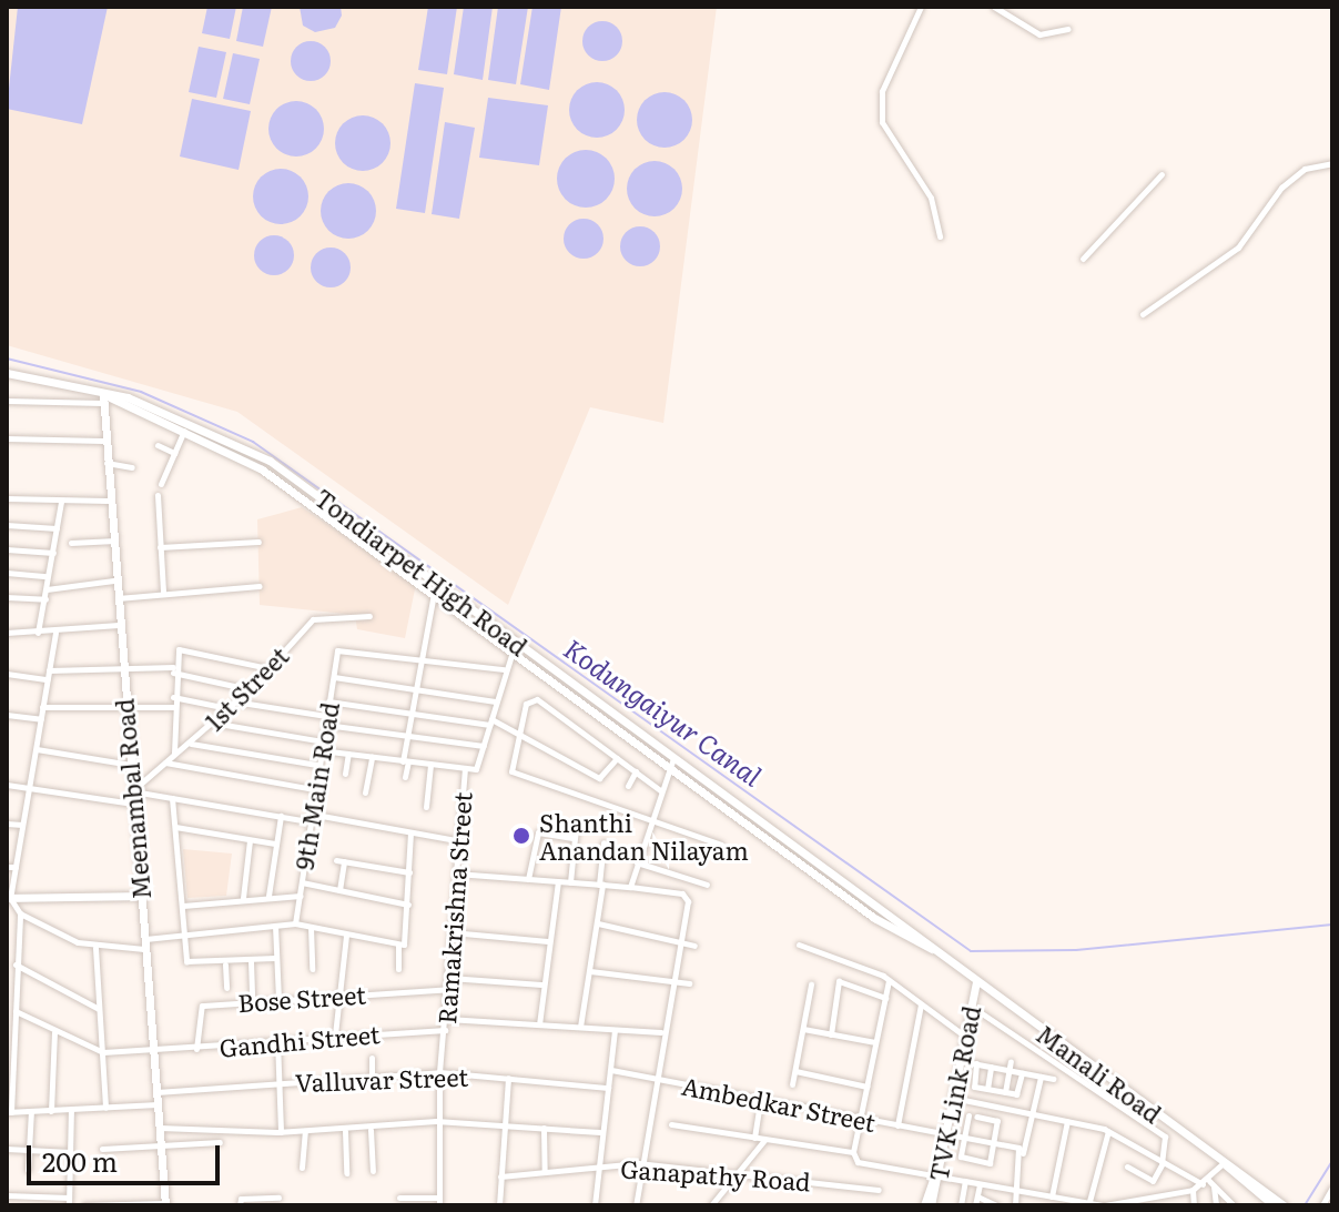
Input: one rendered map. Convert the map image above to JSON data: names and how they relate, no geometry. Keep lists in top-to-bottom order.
{
  "streets": {
    "main road": [
      "Tondiarpet High Road",
      "Meenambal Road",
      "Manali Road",
      "TVK Link Road"
    ],
    "street": [
      "1st Street",
      "9th Main Road",
      "Ramakrishna Street",
      "Bose Street",
      "Gandhi Street",
      "Valluvar Street",
      "Ambedkar Street",
      "Ganapathy Road"
    ]
  },
  "crossings": [
    ["Tondiarpet High Road", "Meenambal Road"],
    ["Tondiarpet High Road", "Manali Road"],
    ["Tondiarpet High Road", "TVK Link Road"],
    ["1st Street", "Meenambal Road"],
    ["Meenambal Road", "Gandhi Street"],
    ["Meenambal Road", "Valluvar Street"],
    ["Ramakrishna Street", "Bose Street"],
    ["Ramakrishna Street", "Gandhi Street"],
    ["Ramakrishna Street", "Valluvar Street"],
    ["Bose Street", "Gandhi Street"],
    ["Manali Road", "TVK Link Road"],
    ["TVK Link Road", "Ambedkar Street"]
  ],
  "water": ["Kodungaiyur Canal"],
  "places": ["Shanthi Anandan Nilayam"],
  "scale_bar": "200 m"
}
